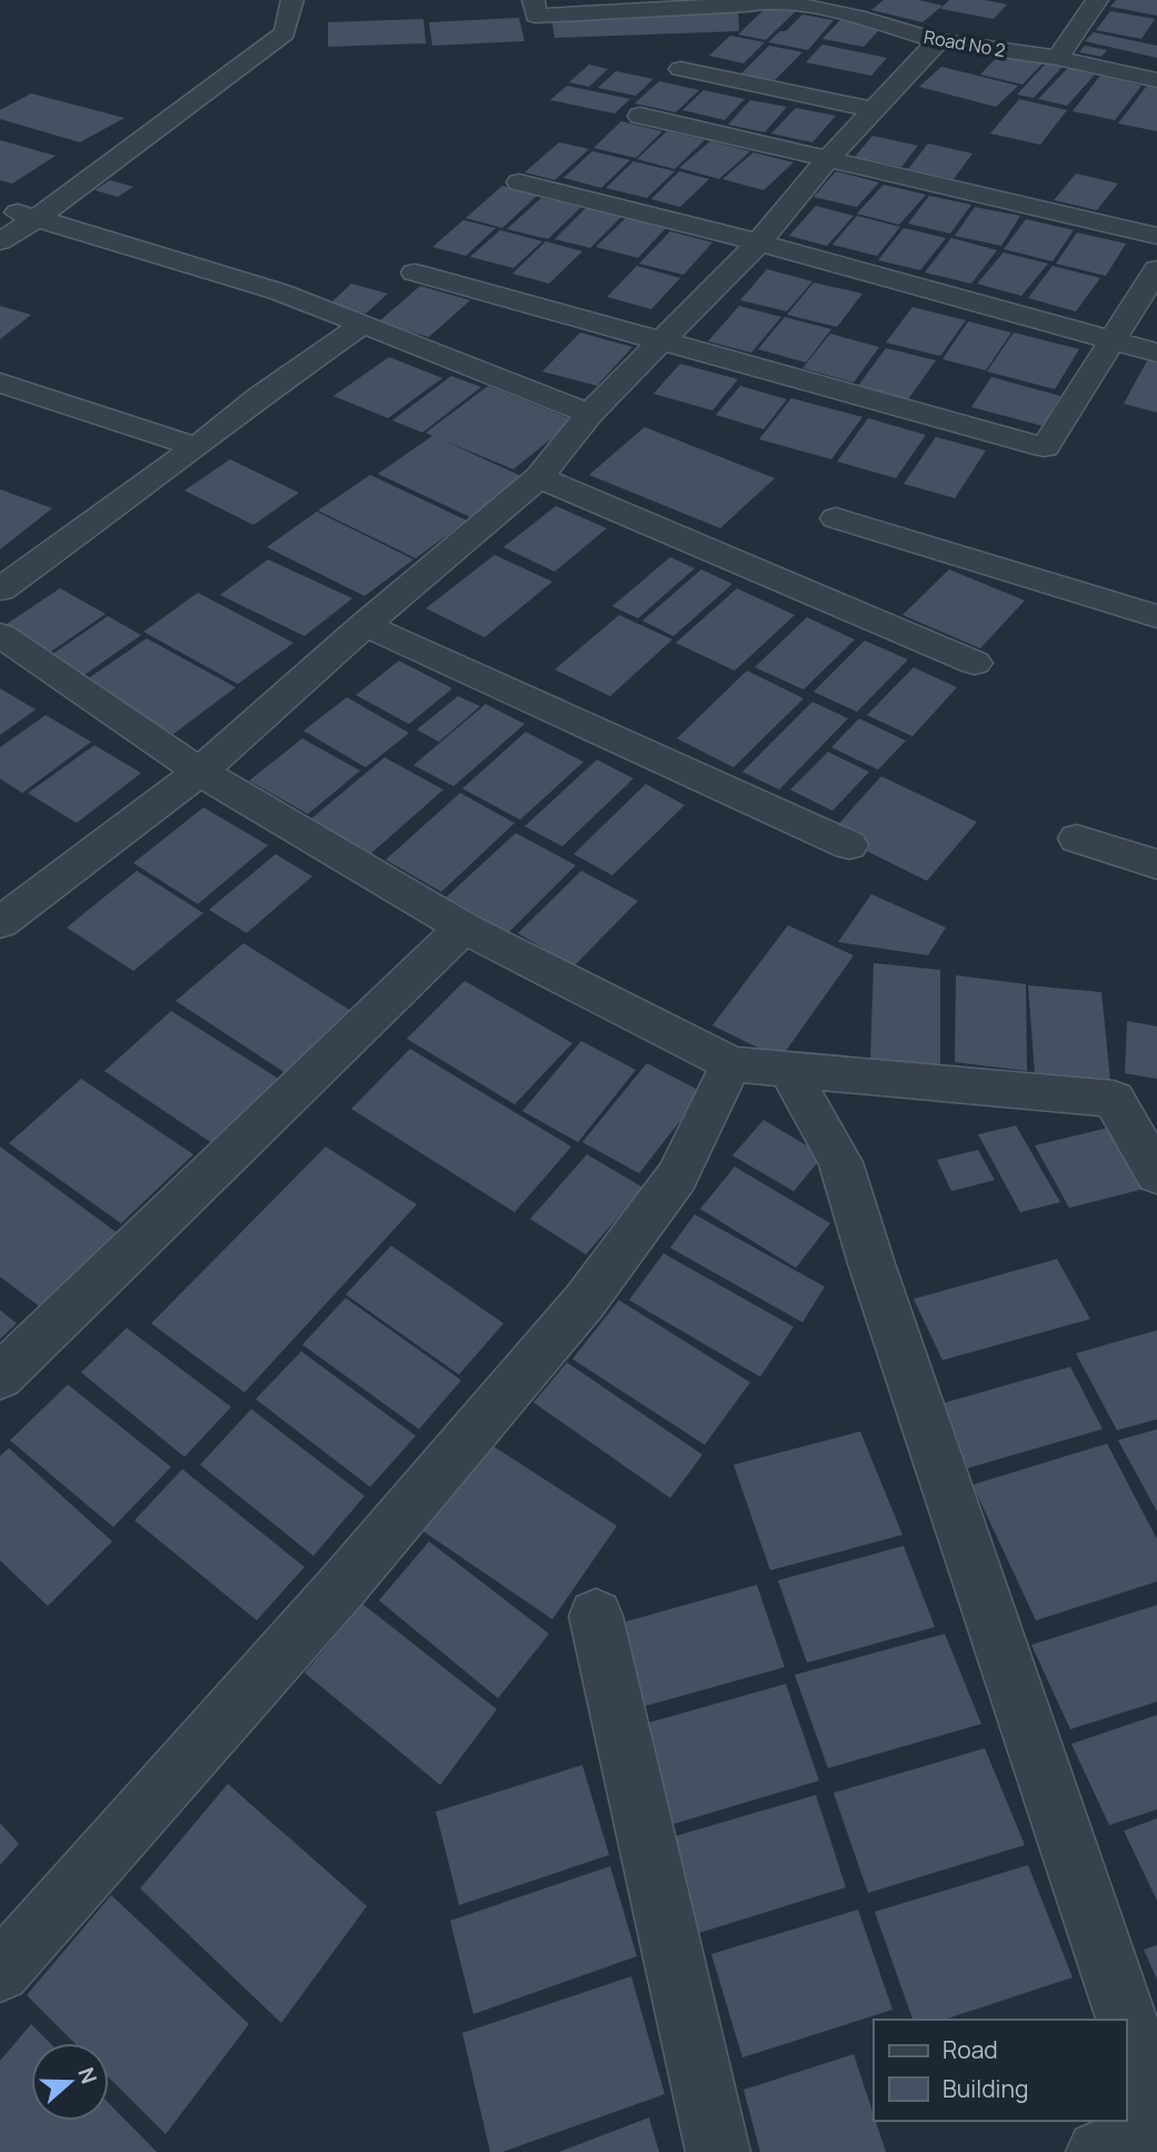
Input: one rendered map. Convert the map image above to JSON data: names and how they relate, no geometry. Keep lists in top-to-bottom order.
{
  "streets": {
    "street": ["Road No 2"]
  },
  "legend": ["Road", "Building"],
  "north": "right"
}
